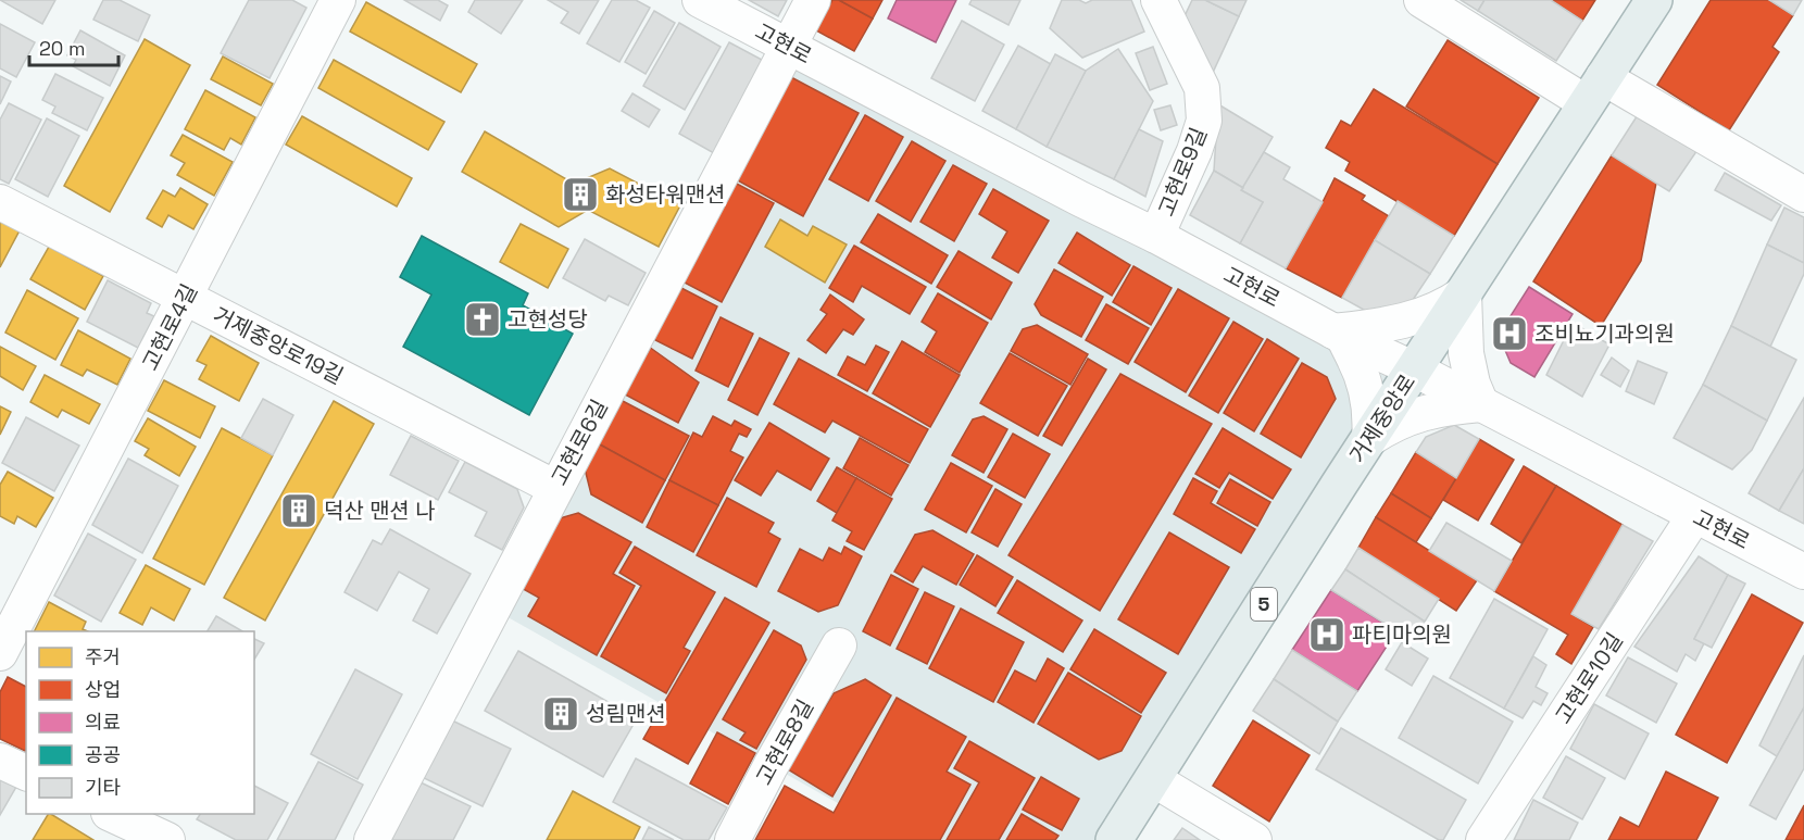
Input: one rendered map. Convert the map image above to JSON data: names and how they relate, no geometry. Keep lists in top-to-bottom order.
{
  "streets": {
    "main road": ["거제중앙로", "5"],
    "street": [
      "고현로",
      "고현로9길",
      "고현로4길",
      "거제중앙로19길",
      "고현로6길",
      "고현로10길",
      "고현로8길"
    ]
  },
  "crossings": [
    ["고현로", "고현로9길"],
    ["고현로", "거제중앙로"],
    ["고현로", "고현로6길"],
    ["고현로", "고현로10길"],
    ["고현로4길", "거제중앙로19길"],
    ["거제중앙로19길", "고현로6길"]
  ],
  "places": {
    "building": ["화성타워맨션", "덕산 맨션 나", "성림맨션"],
    "church": ["고현성당"],
    "hospital": ["조비뇨기과의원", "파티마의원"]
  },
  "legend": [
    "주거",
    "상업",
    "의료",
    "공공",
    "기타"
  ],
  "scale_bar": "20 m"
}
